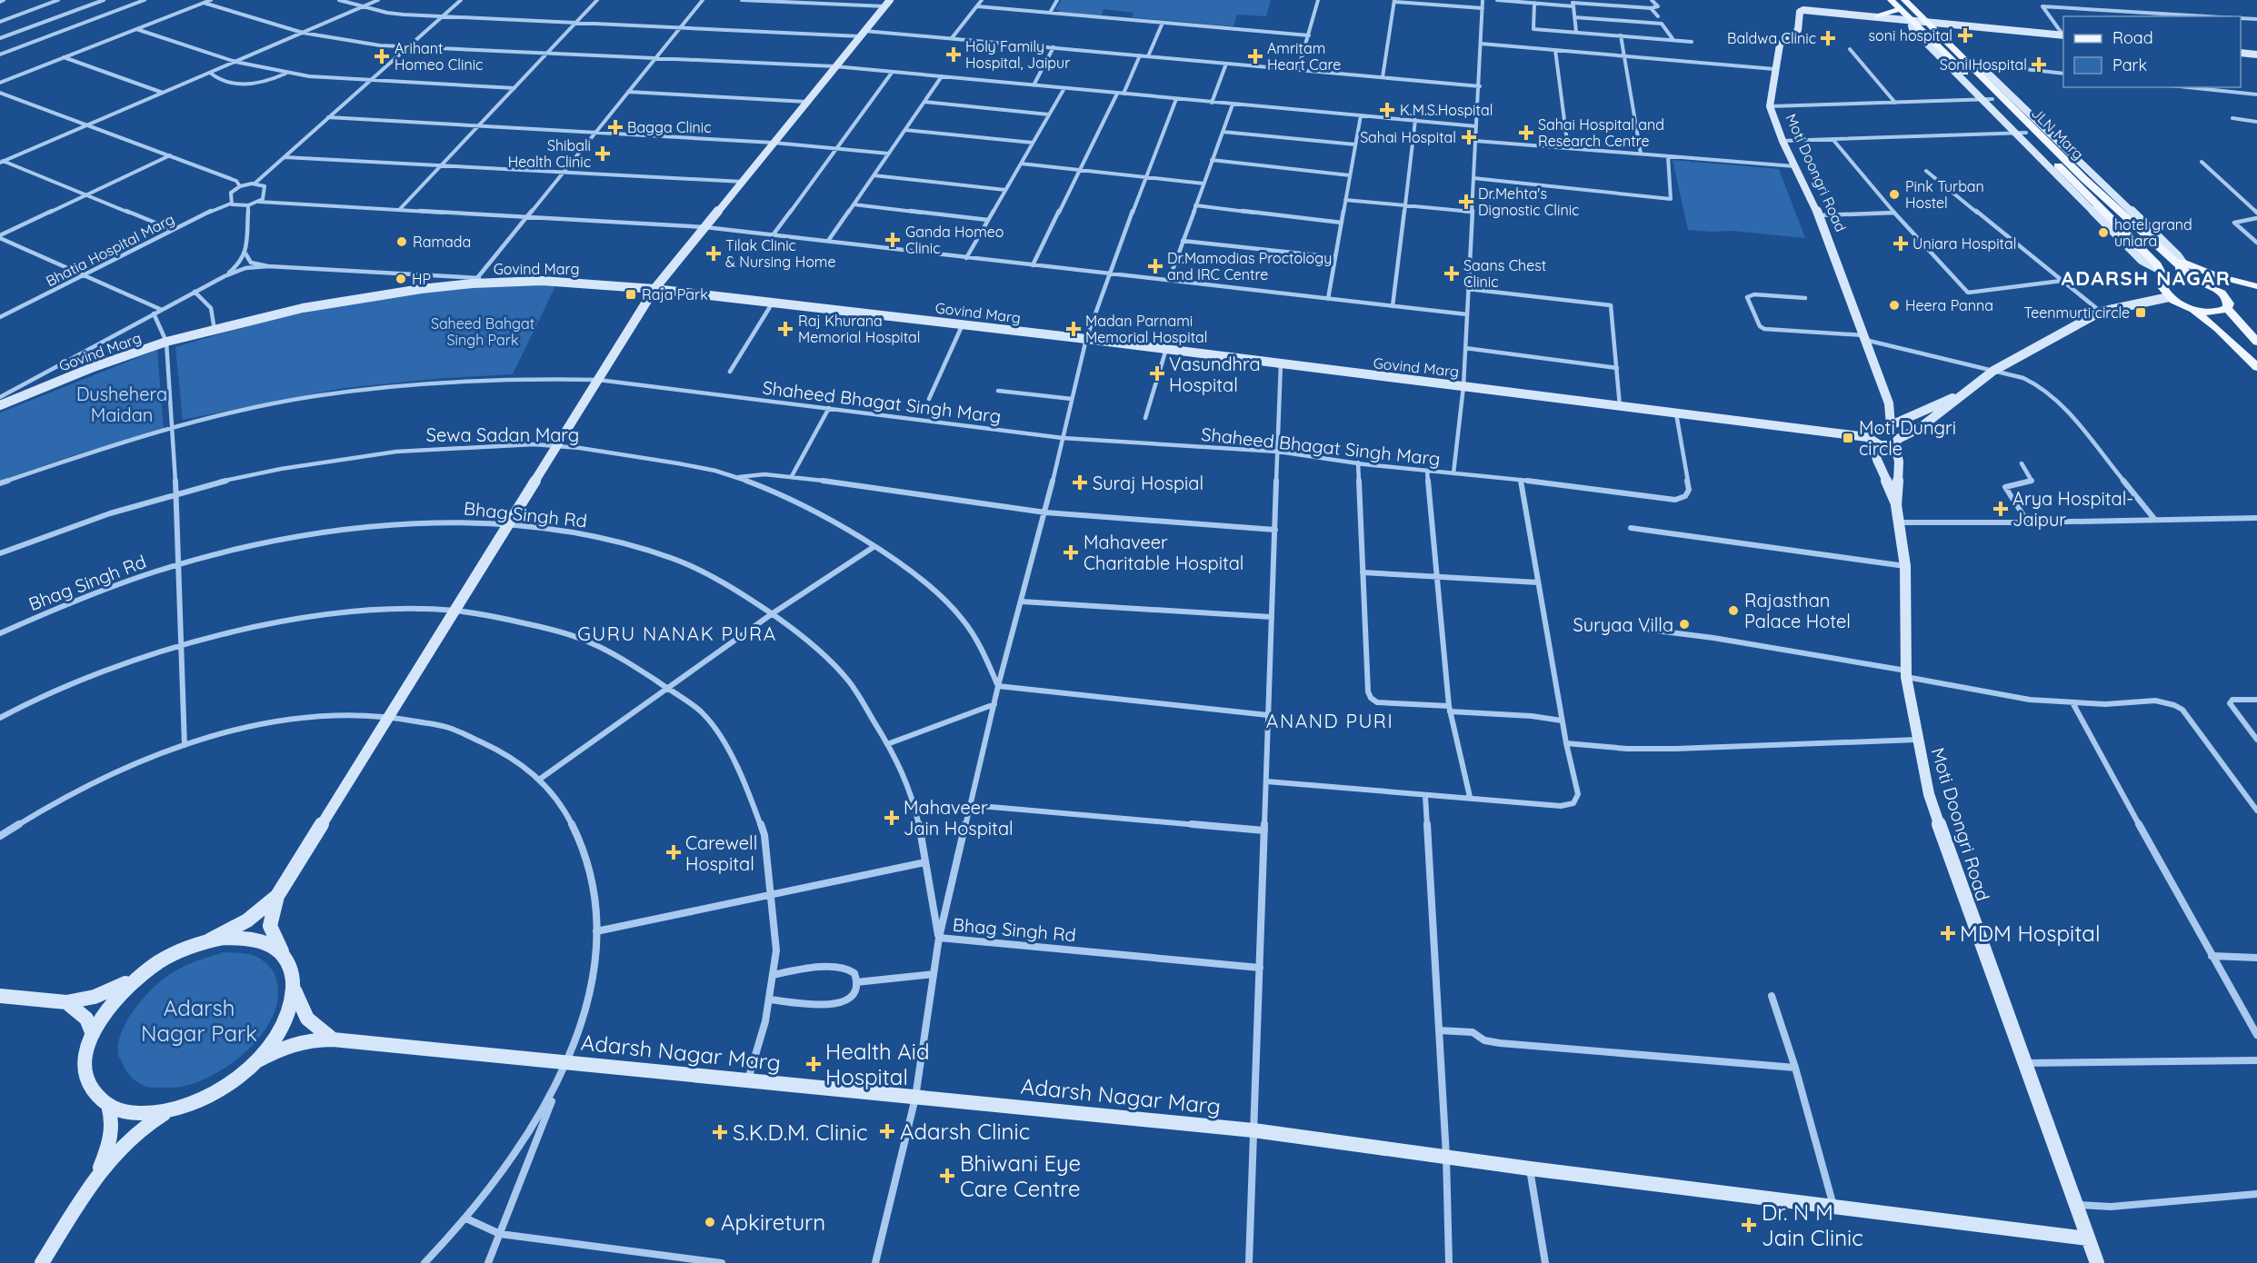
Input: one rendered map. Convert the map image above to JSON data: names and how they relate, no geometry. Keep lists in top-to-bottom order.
{
  "streets": {
    "main road": ["JLN Marg"],
    "street": [
      "Moti Doongri Road",
      "Bhatia Hospital Marg",
      "Govind Marg",
      "Shaheed Bhagat Singh Marg",
      "Sewa Sadan Marg",
      "Bhag Singh Rd",
      "Adarsh Nagar Marg"
    ]
  },
  "crossings": [
    ["JLN Marg", "Moti Doongri Road"],
    ["Moti Doongri Road", "Govind Marg"],
    ["Moti Doongri Road", "Adarsh Nagar Marg"],
    ["Govind Marg", "Shaheed Bhagat Singh Marg"]
  ],
  "districts": ["ADARSH NAGAR", "GURU NANAK PURA", "ANAND PURI"],
  "parks": ["Saheed Bahgat Singh Park", "Dushehera Maidan", "Adarsh Nagar Park"],
  "places": {
    "health": [
      "soni hospital",
      "Baldwa Clinic",
      "Holy Family Hospital, Jaipur",
      "Arihant Homeo Clinic",
      "Amritam Heart Care",
      "Soni Hospital",
      "K.M.S.Hospital",
      "Bagga Clinic",
      "Sahai Hospital and Research Centre",
      "Sahai Hospital",
      "Shibali Health Clinic",
      "Dr.Mehta's Dignostic Clinic",
      "Ganda Homeo Clinic",
      "Uniara Hospital",
      "Tilak Clinic & Nursing Home",
      "Dr.Mamodias Proctology and IRC Centre",
      "Saans Chest Clinic",
      "Raj Khurana Memorial Hospital",
      "Madan Parnami Memorial Hospital",
      "Vasundhra Hospital",
      "Suraj Hospial",
      "Arya Hospital- Jaipur",
      "Mahaveer Charitable Hospital",
      "Mahaveer Jain Hospital",
      "Carewell Hospital",
      "MDM Hospital",
      "Health Aid Hospital",
      "Adarsh Clinic",
      "S.K.D.M. Clinic",
      "Bhiwani Eye Care Centre",
      "Dr. N M Jain Clinic"
    ],
    "other": [
      "Pink Turban Hostel",
      "hotel grand uniara",
      "Ramada",
      "HP",
      "Heera Panna",
      "Rajasthan Palace Hotel",
      "Suryaa Villa",
      "Apkireturn"
    ],
    "transit": ["Raja Park", "Teenmurti circle", "Moti Dungri circle"]
  },
  "legend": ["Road", "Park"]
}
